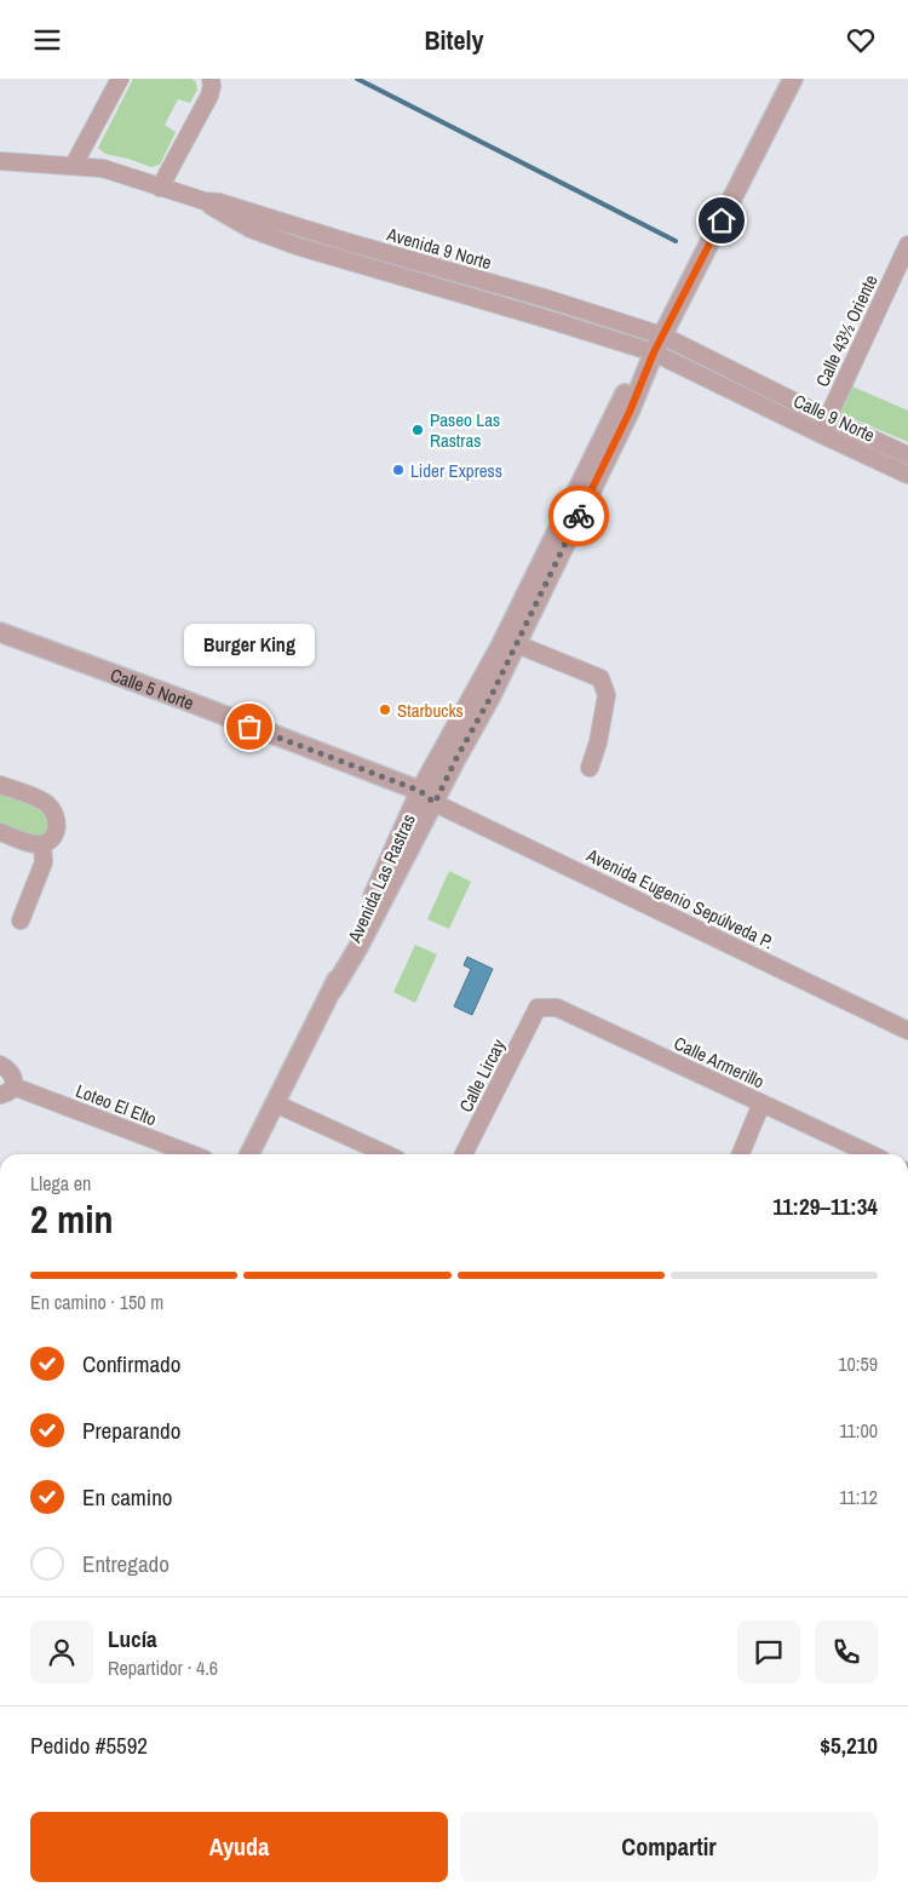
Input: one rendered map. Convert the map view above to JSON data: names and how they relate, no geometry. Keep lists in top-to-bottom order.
{
  "streets": {
    "street": [
      "Avenida 9 Norte",
      "Calle 43½ Oriente",
      "Calle 9 Norte",
      "Calle 5 Norte",
      "Avenida Las Rastras",
      "Avenida Eugenio Sepúlveda P.",
      "Calle Armerillo",
      "Calle Lircay",
      "Loteo El Elto"
    ]
  },
  "crossings": [
    ["Avenida 9 Norte", "Calle 9 Norte"],
    ["Avenida 9 Norte", "Avenida Las Rastras"],
    ["Calle 43½ Oriente", "Calle 9 Norte"],
    ["Calle 9 Norte", "Avenida Las Rastras"],
    ["Calle 5 Norte", "Avenida Las Rastras"],
    ["Calle 5 Norte", "Avenida Eugenio Sepúlveda P."],
    ["Avenida Las Rastras", "Avenida Eugenio Sepúlveda P."],
    ["Calle Armerillo", "Calle Lircay"]
  ],
  "places": [
    "Paseo Las Rastras",
    "Lider Express",
    "Starbucks",
    "Burger King"
  ],
  "page": {
    "header": "Bitely",
    "bubble": "Burger King",
    "heading": ["2 min", "Llega en", "11:29–11:34"],
    "panel": [
      "Lucía",
      "Repartidor · 4.6",
      "Pedido #5592",
      "$5,210"
    ],
    "bar": "En camino · 150 m",
    "list": [
      ["Confirmado", "10:59"],
      ["Preparando", "11:00"],
      ["En camino", "11:12"],
      "Entregado"
    ],
    "buttons": ["Ayuda", "Compartir"]
  }
}
